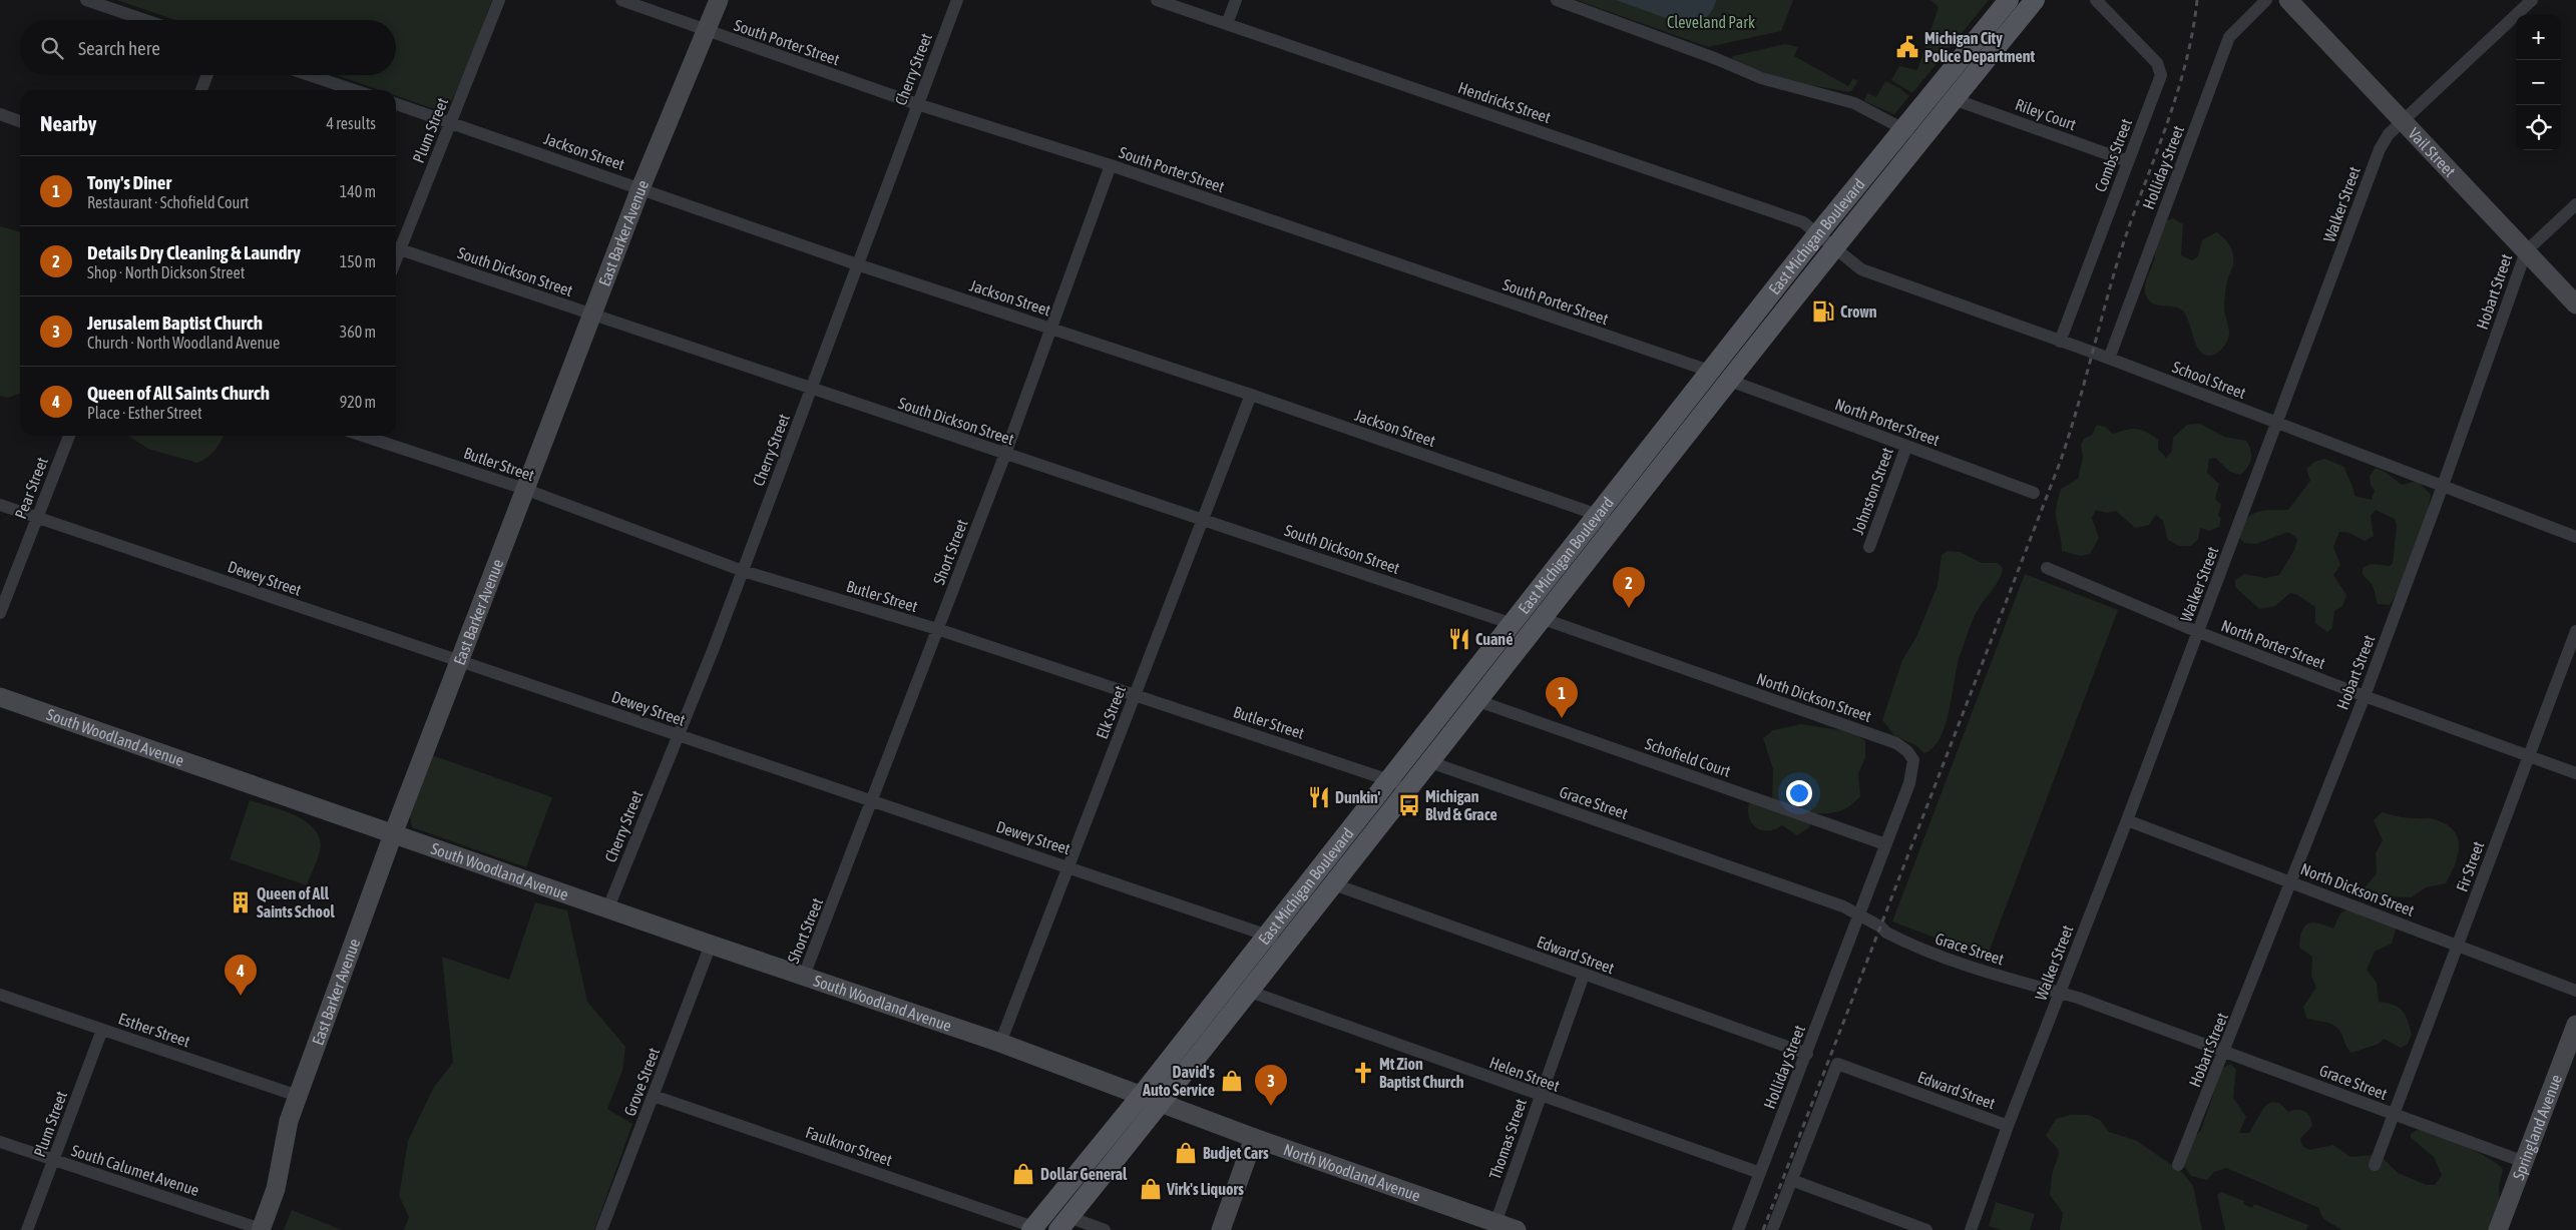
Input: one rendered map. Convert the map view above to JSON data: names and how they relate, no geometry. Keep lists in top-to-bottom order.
{
  "streets": {
    "main road": ["East Michigan Boulevard"],
    "street": [
      "South Porter Street",
      "Cherry Street",
      "Hendricks Street",
      "Riley Court",
      "Plum Street",
      "Jackson Street",
      "Vail Street",
      "Combs Street",
      "Holliday Street",
      "Walker Street",
      "East Barker Avenue",
      "South Dickson Street",
      "Hobart Street",
      "School Street",
      "North Porter Street",
      "Butler Street",
      "Pear Street",
      "Johnston Street",
      "Short Street",
      "Dewey Street",
      "North Dickson Street",
      "Elk Street",
      "South Woodland Avenue",
      "Schofield Court",
      "Grace Street",
      "Fir Street",
      "Edward Street",
      "Esther Street",
      "Helen Street",
      "Grove Street",
      "Springland Avenue",
      "Thomas Street",
      "Faulknor Street",
      "South Calumet Avenue",
      "North Woodland Avenue"
    ]
  },
  "crossings": [
    ["South Porter Street", "Cherry Street"],
    ["South Porter Street", "East Barker Avenue"],
    ["South Porter Street", "East Michigan Boulevard"],
    ["South Porter Street", "Short Street"],
    ["Cherry Street", "Jackson Street"],
    ["Cherry Street", "South Dickson Street"],
    ["Cherry Street", "Butler Street"],
    ["Cherry Street", "Dewey Street"],
    ["Cherry Street", "South Woodland Avenue"],
    ["Hendricks Street", "East Michigan Boulevard"],
    ["Hendricks Street", "School Street"],
    ["Riley Court", "Combs Street"],
    ["Riley Court", "East Michigan Boulevard"],
    ["Plum Street", "Jackson Street"],
    ["Plum Street", "South Dickson Street"],
    ["Plum Street", "Esther Street"],
    ["Plum Street", "South Calumet Avenue"],
    ["Jackson Street", "East Barker Avenue"],
    ["Jackson Street", "East Michigan Boulevard"],
    ["Jackson Street", "Short Street"],
    ["Jackson Street", "Elk Street"],
    ["Vail Street", "Walker Street"],
    ["Vail Street", "Hobart Street"],
    ["Combs Street", "School Street"],
    ["Holliday Street", "School Street"],
    ["Holliday Street", "North Dickson Street"],
    ["Holliday Street", "Grace Street"],
    ["Holliday Street", "Edward Street"],
    ["Holliday Street", "Helen Street"],
    ["Walker Street", "School Street"],
    ["Walker Street", "North Porter Street"],
    ["Walker Street", "North Dickson Street"],
    ["Walker Street", "Grace Street"],
    ["Walker Street", "Edward Street"],
    ["East Barker Avenue", "South Dickson Street"],
    ["East Barker Avenue", "Butler Street"],
    ["East Barker Avenue", "Dewey Street"],
    ["East Barker Avenue", "South Woodland Avenue"],
    ["East Barker Avenue", "Esther Street"],
    ["East Barker Avenue", "South Calumet Avenue"],
    ["East Michigan Boulevard", "South Dickson Street"],
    ["East Michigan Boulevard", "School Street"],
    ["East Michigan Boulevard", "North Porter Street"],
    ["East Michigan Boulevard", "Butler Street"],
    ["East Michigan Boulevard", "Dewey Street"],
    ["East Michigan Boulevard", "North Dickson Street"],
    ["East Michigan Boulevard", "South Woodland Avenue"],
    ["East Michigan Boulevard", "Schofield Court"],
    ["East Michigan Boulevard", "Grace Street"],
    ["East Michigan Boulevard", "Edward Street"],
    ["East Michigan Boulevard", "Helen Street"],
    ["East Michigan Boulevard", "Faulknor Street"],
    ["East Michigan Boulevard", "North Woodland Avenue"],
    ["South Dickson Street", "Short Street"],
    ["South Dickson Street", "Elk Street"],
    ["Hobart Street", "School Street"],
    ["Hobart Street", "North Porter Street"],
    ["Hobart Street", "North Dickson Street"],
    ["Hobart Street", "Grace Street"],
    ["North Porter Street", "Johnston Street"],
    ["North Porter Street", "Fir Street"],
    ["Butler Street", "Short Street"],
    ["Butler Street", "Elk Street"],
    ["Pear Street", "Dewey Street"],
    ["Short Street", "Dewey Street"],
    ["Short Street", "South Woodland Avenue"],
    ["Dewey Street", "Elk Street"],
    ["North Dickson Street", "Schofield Court"],
    ["North Dickson Street", "Grace Street"],
    ["North Dickson Street", "Fir Street"],
    ["Elk Street", "South Woodland Avenue"],
    ["South Woodland Avenue", "Grove Street"],
    ["South Woodland Avenue", "North Woodland Avenue"],
    ["Grace Street", "Fir Street"],
    ["Grace Street", "Springland Avenue"],
    ["Edward Street", "Thomas Street"],
    ["Helen Street", "Thomas Street"],
    ["Grove Street", "Faulknor Street"],
    ["Thomas Street", "North Woodland Avenue"]
  ],
  "parks": ["Cleveland Park"],
  "places": {
    "public building": ["Michigan City Police Department"],
    "fuel station": ["Crown"],
    "restaurant": ["Cuané", "Dunkin'"],
    "bus stop": ["Michigan Blvd & Grace"],
    "building": ["Queen of All Saints School"],
    "church": ["Mt Zion Baptist Church"],
    "shop": [
      "David's Auto Service",
      "Budjet Cars",
      "Dollar General",
      "Virk's Liquors"
    ]
  },
  "page": {
    "map_buttons": ["+", "−"],
    "search": "Search here",
    "heading": ["Nearby", "4 results"],
    "list": [
      {
        "mark": "1",
        "name": "Tony's Diner",
        "note": "Restaurant · Schofield Court",
        "value": "140 m"
      },
      {
        "mark": "2",
        "name": "Details Dry Cleaning & Laundry",
        "note": "Shop · North Dickson Street",
        "value": "150 m"
      },
      {
        "mark": "3",
        "name": "Jerusalem Baptist Church",
        "note": "Church · North Woodland Avenue",
        "value": "360 m"
      },
      {
        "mark": "4",
        "name": "Queen of All Saints Church",
        "note": "Place · Esther Street",
        "value": "920 m"
      }
    ],
    "pins": [
      "2",
      "1",
      "4",
      "3"
    ]
  }
}
